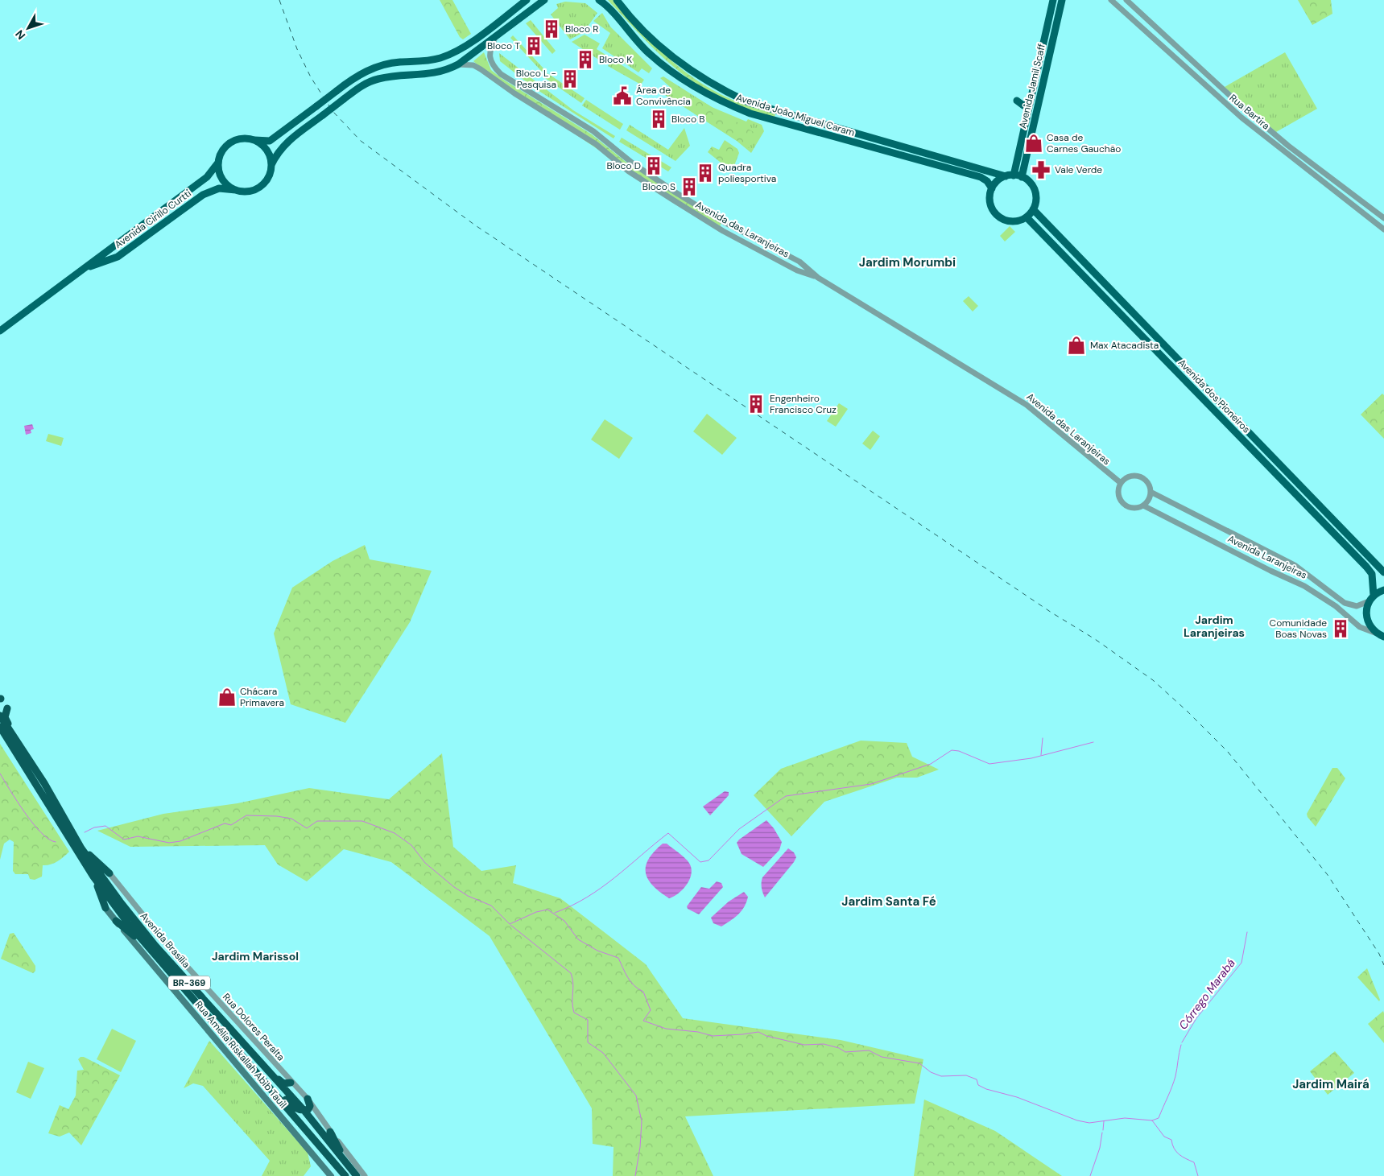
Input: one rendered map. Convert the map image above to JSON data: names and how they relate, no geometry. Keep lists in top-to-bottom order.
{
  "streets": {
    "highway": ["Avenida Brasília", "BR-369"],
    "main road": [
      "Avenida Jamil Scaff",
      "Avenida João Miguel Caram",
      "Avenida Cirillo Curtti",
      "Avenida dos Pioneiros",
      "Rua Amélia Riskallah Abib Tauil"
    ],
    "street": [
      "Rua Bartira",
      "Avenida das Laranjeiras",
      "Avenida Laranjeiras",
      "Rua Dolores Peralta"
    ]
  },
  "crossings": [
    ["Avenida Jamil Scaff", "Avenida João Miguel Caram"],
    ["Avenida Jamil Scaff", "Avenida dos Pioneiros"],
    ["Avenida João Miguel Caram", "Avenida dos Pioneiros"],
    ["Avenida das Laranjeiras", "Avenida Laranjeiras"],
    ["Avenida dos Pioneiros", "Avenida Laranjeiras"]
  ],
  "districts": [
    "Jardim Morumbi",
    "Jardim Laranjeiras",
    "Jardim Santa Fé",
    "Jardim Marissol",
    "Jardim Mairá"
  ],
  "water": ["Córrego Marabá"],
  "places": {
    "building": [
      "Bloco R",
      "Bloco T",
      "Bloco K",
      "Bloco L - Pesquisa",
      "Bloco B",
      "Bloco D",
      "Quadra poliesportiva",
      "Bloco S",
      "Engenheiro Francisco Cruz",
      "Comunidade Boas Novas"
    ],
    "public building": ["Área de Convivência"],
    "shop": ["Casa de Carnes Gauchão", "Max Atacadista", "Chácara Primavera"],
    "pharmacy": ["Vale Verde"]
  },
  "north": "bottom left"
}
